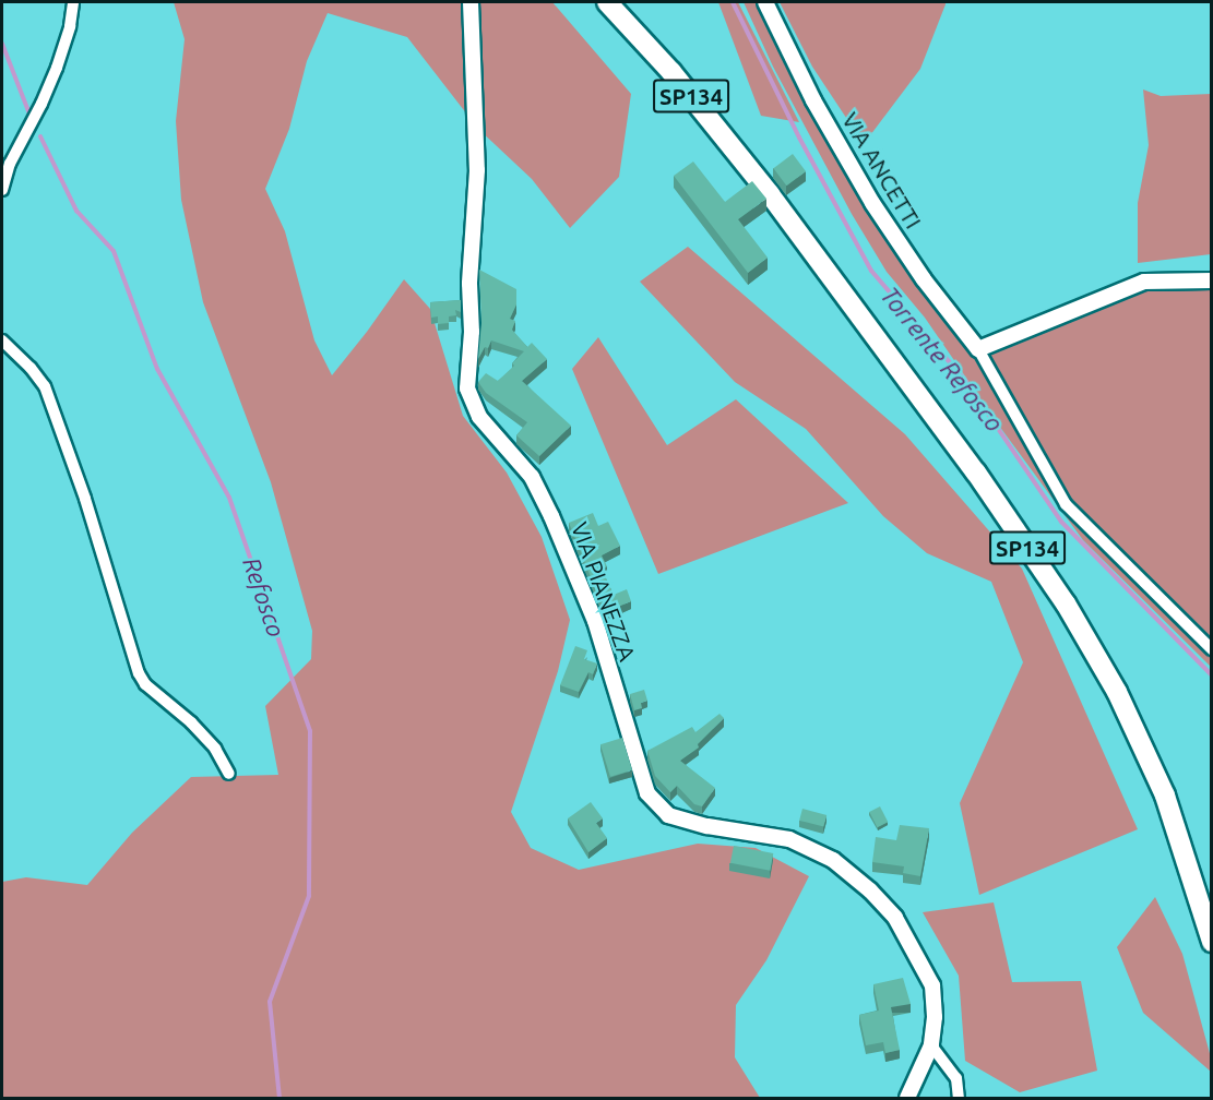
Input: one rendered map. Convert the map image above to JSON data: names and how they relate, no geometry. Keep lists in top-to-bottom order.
{
  "streets": {
    "highway": ["SP134"],
    "street": ["VIA ANCETTI", "VIA PIANEZZA"]
  },
  "water": ["Torrente Refosco", "Refosco"]
}
